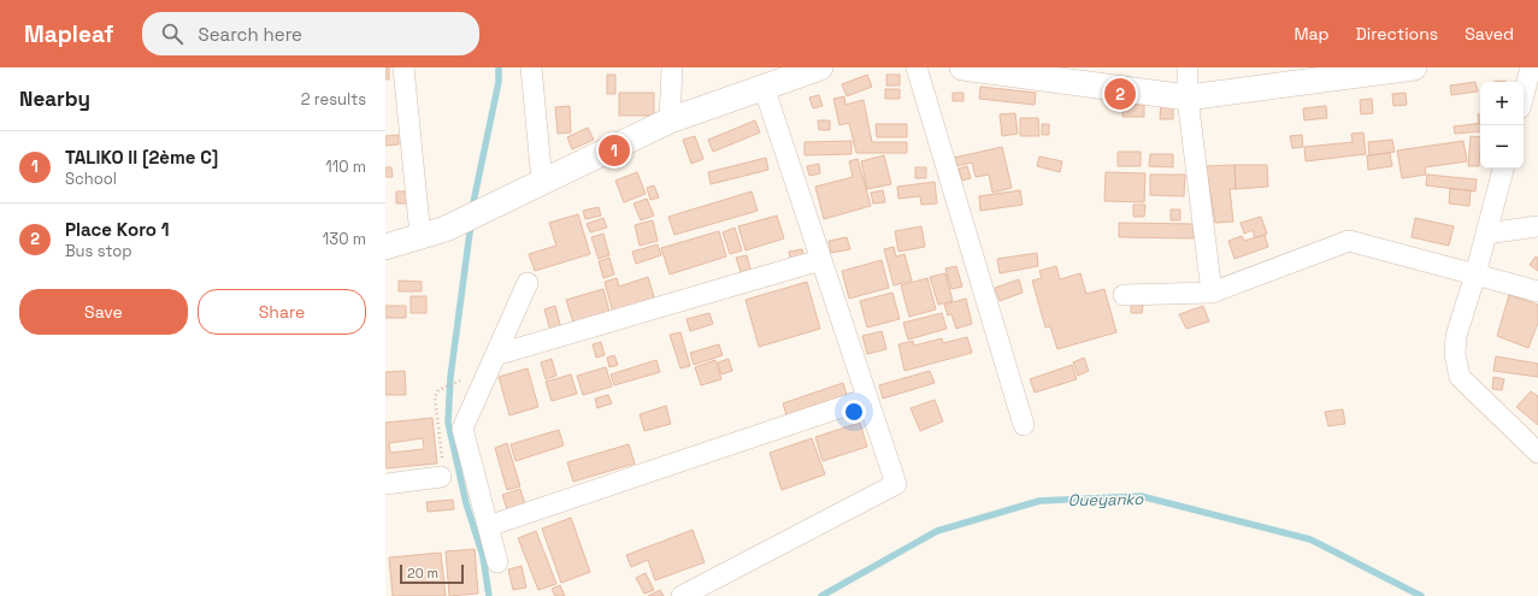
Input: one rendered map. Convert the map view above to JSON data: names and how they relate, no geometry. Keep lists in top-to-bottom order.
{
  "water": ["Oueyanko"],
  "scale_bar": "20 m",
  "page": {
    "header": "Mapleaf",
    "search": "Search here",
    "nav": ["Map", "Directions", "Saved"],
    "heading": ["Nearby", "2 results"],
    "pins": ["2", "1"],
    "map_buttons": ["+", "−"],
    "list": [
      {
        "mark": "1",
        "name": "TALIKO II [2ème C]",
        "note": "School",
        "value": "110 m"
      },
      {
        "mark": "2",
        "name": "Place Koro 1",
        "note": "Bus stop",
        "value": "130 m"
      }
    ],
    "buttons": ["Save", "Share"],
    "scale": "20 m"
  }
}
